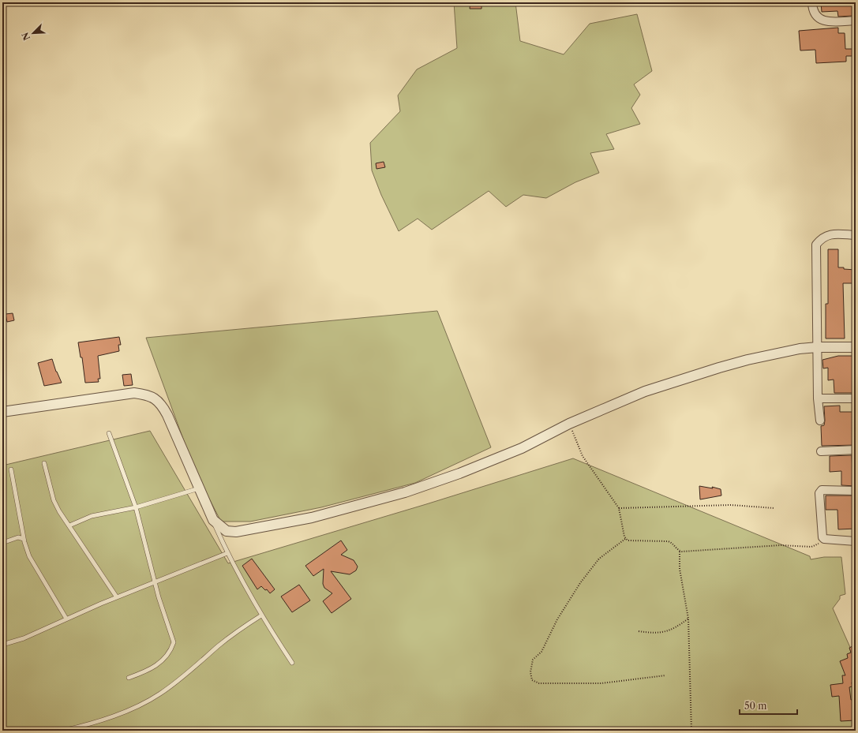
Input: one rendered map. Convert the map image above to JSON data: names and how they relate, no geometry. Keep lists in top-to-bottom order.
{
  "scale_bar": "50 m",
  "north": "bottom left"
}
